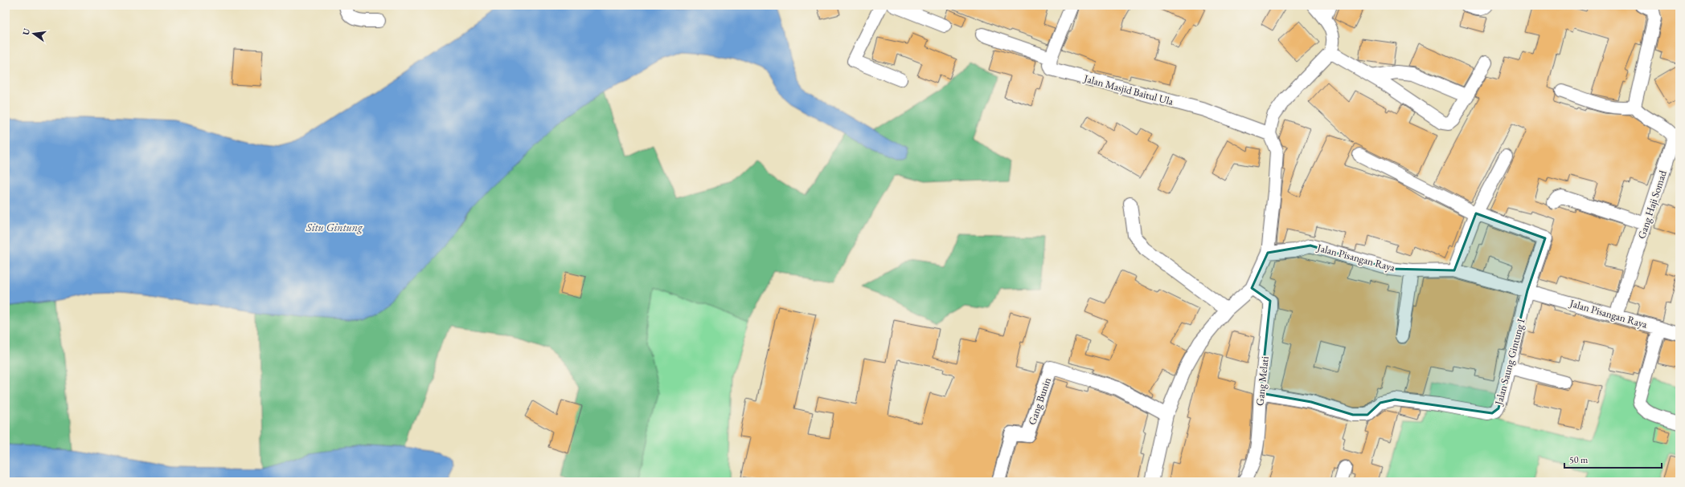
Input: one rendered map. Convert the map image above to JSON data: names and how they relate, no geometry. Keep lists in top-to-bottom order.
{
  "streets": {
    "street": [
      "Jalan Masjid Baitul Ula",
      "Gang Haji Somad",
      "Jalan Pisangan Raya",
      "Jalan Saung Gintung I",
      "Gang Melati",
      "Gang Bunin"
    ]
  },
  "crossings": [
    ["Gang Haji Somad", "Jalan Pisangan Raya"],
    ["Jalan Pisangan Raya", "Jalan Saung Gintung I"],
    ["Jalan Saung Gintung I", "Gang Melati"]
  ],
  "water": ["Situ Gintung"],
  "scale_bar": "50 m",
  "north": "left"
}
